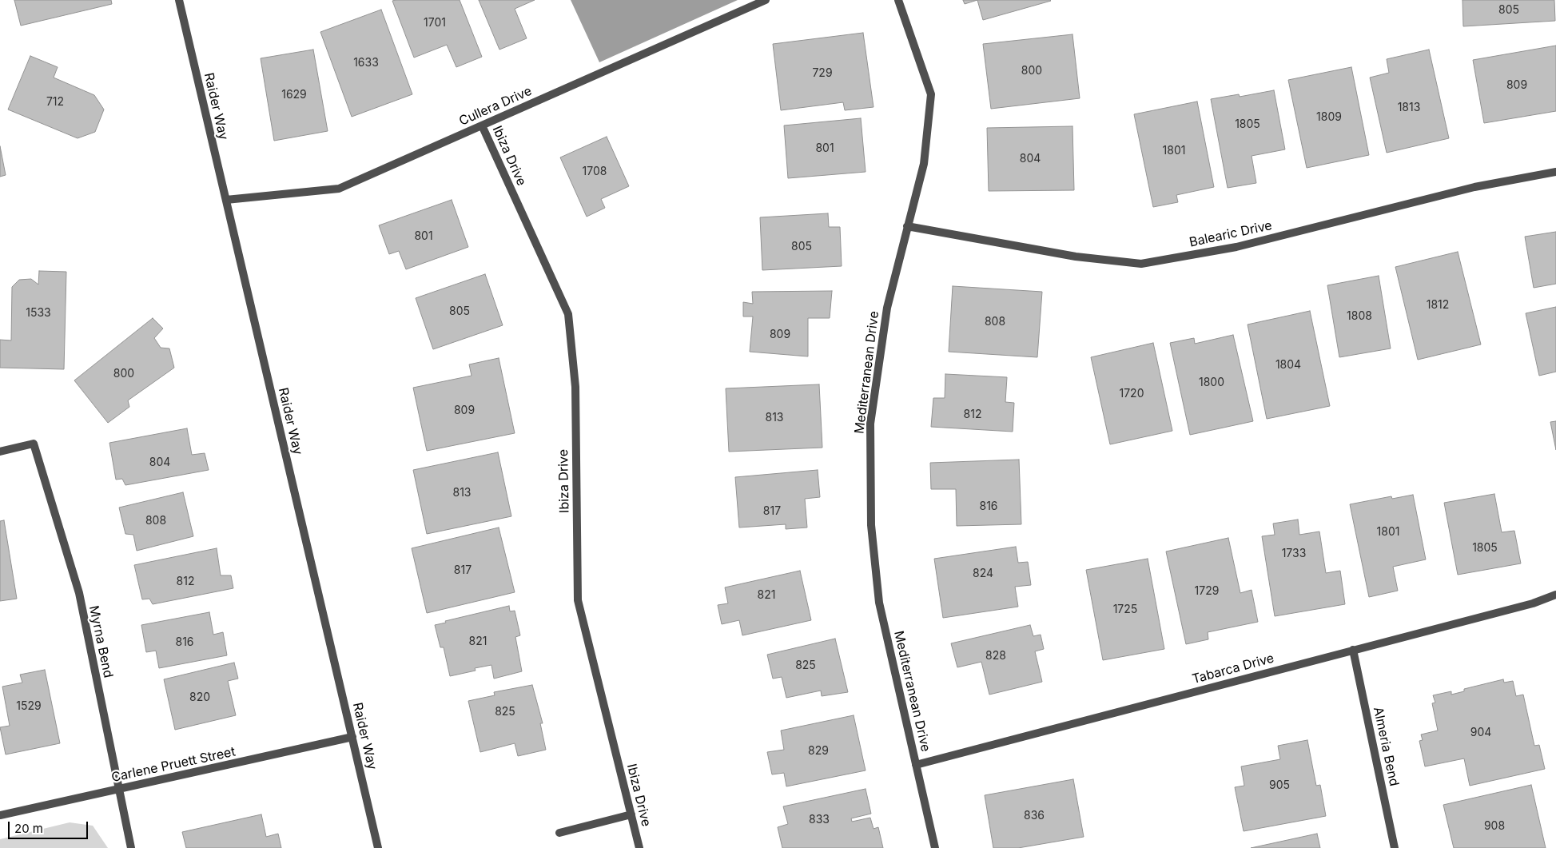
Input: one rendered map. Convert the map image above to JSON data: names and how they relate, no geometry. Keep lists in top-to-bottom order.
{
  "streets": {
    "street": [
      "Raider Way",
      "Cullera Drive",
      "Ibiza Drive",
      "Balearic Drive",
      "Mediterranean Drive",
      "Myrna Bend",
      "Tabarca Drive",
      "Almeria Bend",
      "Carlene Pruett Street"
    ]
  },
  "crossings": [
    ["Raider Way", "Cullera Drive"],
    ["Raider Way", "Carlene Pruett Street"],
    ["Cullera Drive", "Ibiza Drive"],
    ["Balearic Drive", "Mediterranean Drive"],
    ["Mediterranean Drive", "Tabarca Drive"],
    ["Myrna Bend", "Carlene Pruett Street"],
    ["Tabarca Drive", "Almeria Bend"]
  ],
  "house_numbers": [
    "805",
    "1701",
    "1633",
    "800",
    "729",
    "809",
    "1629",
    "712",
    "1813",
    "1809",
    "1805",
    "801",
    "1801",
    "804",
    "1708",
    "801",
    "805",
    "1812",
    "805",
    "1533",
    "1808",
    "808",
    "809",
    "1804",
    "800",
    "1800",
    "1720",
    "809",
    "812",
    "813",
    "804",
    "813",
    "816",
    "817",
    "808",
    "1801",
    "1805",
    "1733",
    "817",
    "824",
    "812",
    "1729",
    "821",
    "1725",
    "821",
    "816",
    "828",
    "825",
    "820",
    "1529",
    "825",
    "904",
    "829",
    "905",
    "836",
    "833",
    "908"
  ],
  "scale_bar": "20 m"
}
